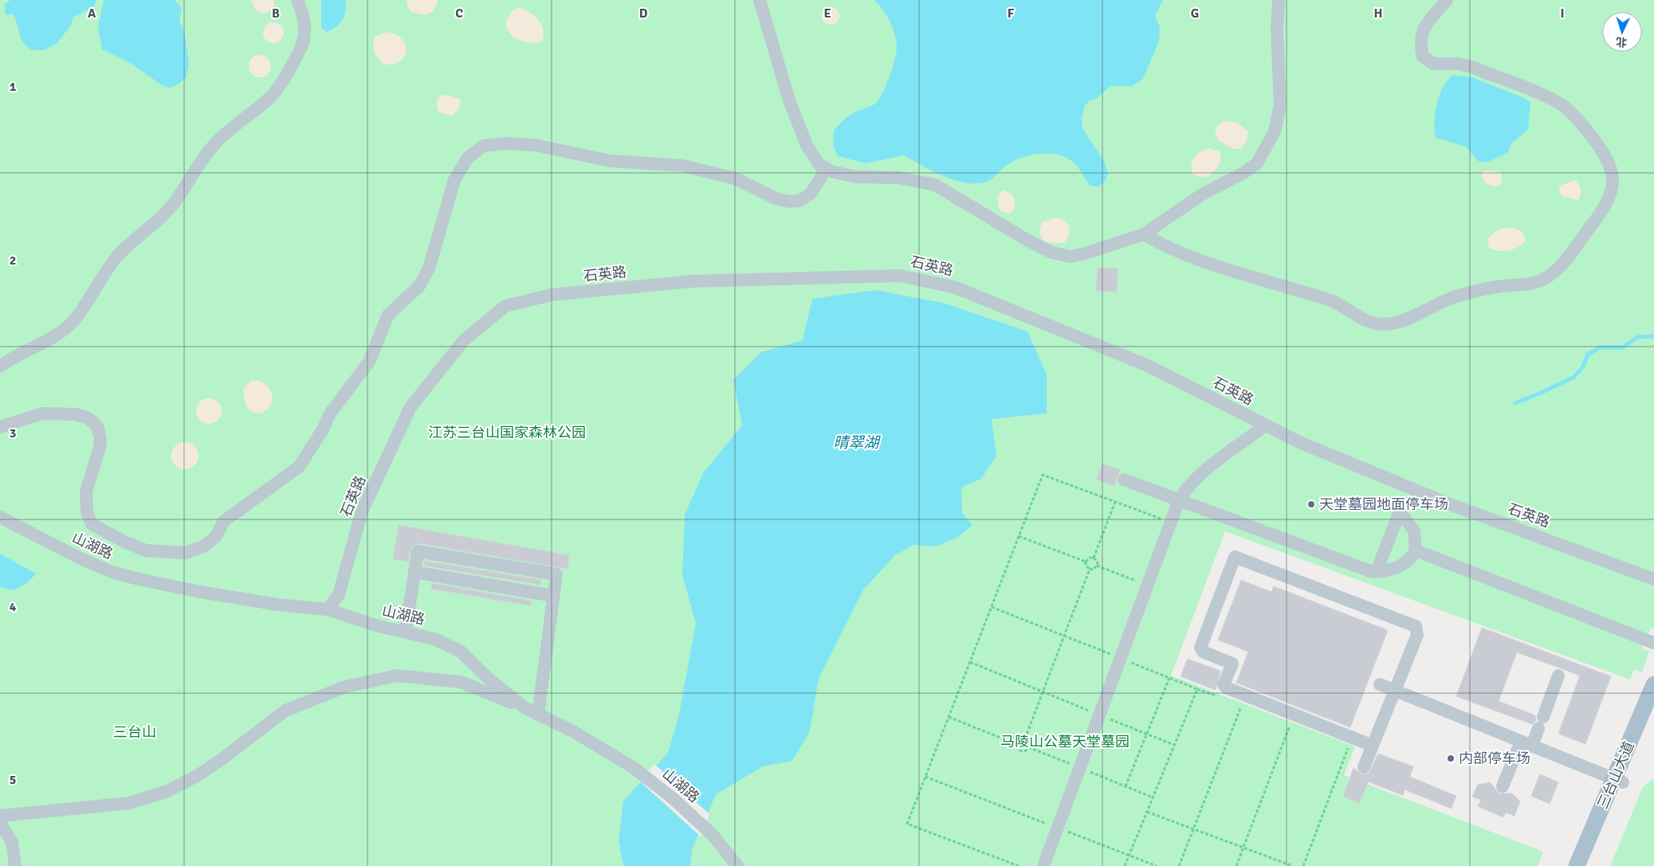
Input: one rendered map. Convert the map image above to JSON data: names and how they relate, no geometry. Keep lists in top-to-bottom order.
{
  "streets": {
    "main road": ["三台山大道"],
    "street": ["石英路", "山湖路"]
  },
  "crossings": [
    ["石英路", "山湖路"]
  ],
  "water": ["晴翠湖"],
  "parks": ["江苏三台山国家森林公园", "三台山", "马陵山公墓天堂墓园"],
  "places": ["天堂墓园地面停车场", "内部停车场"],
  "north": "bottom",
  "grid": {
    "columns": [
      "A",
      "B",
      "C",
      "D",
      "E",
      "F",
      "G",
      "H",
      "I"
    ],
    "rows": [
      "1",
      "2",
      "3",
      "4",
      "5"
    ]
  }
}
